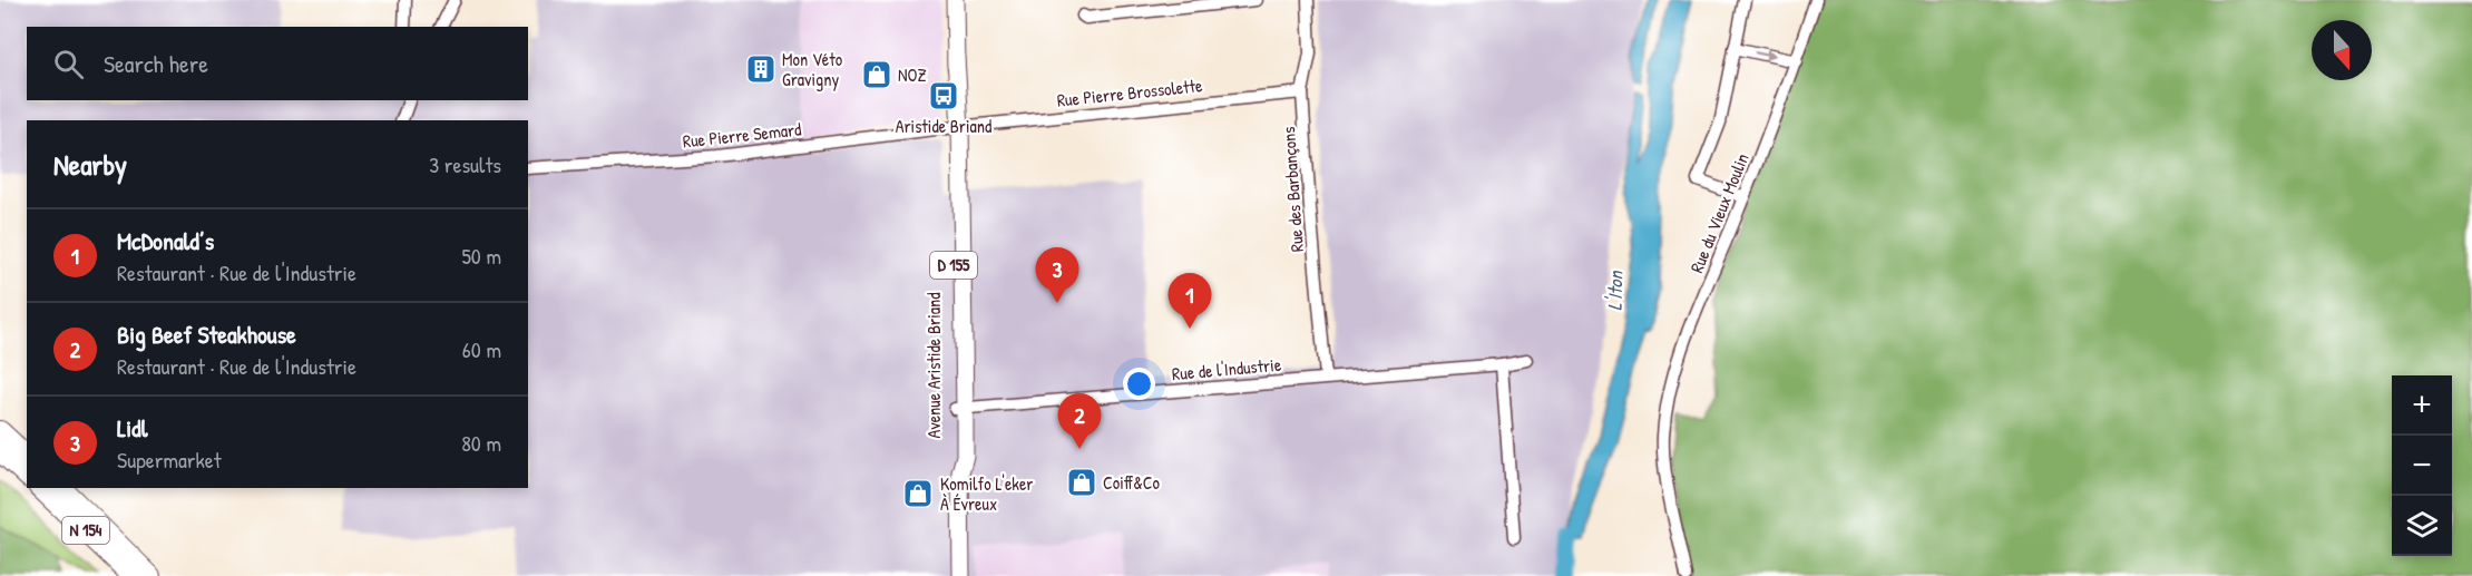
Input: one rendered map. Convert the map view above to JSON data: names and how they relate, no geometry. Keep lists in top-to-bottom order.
{
  "streets": {
    "highway": ["N 154"],
    "main road": ["D 155", "Avenue Aristide Briand"],
    "street": [
      "Rue Pierre Brossolette",
      "Rue Pierre Semard",
      "Rue des Barbançons",
      "Rue du Vieux Moulin",
      "Rue de l'Industrie"
    ]
  },
  "crossings": [
    ["Rue Pierre Brossolette", "Rue Pierre Semard"],
    ["Rue Pierre Brossolette", "Rue des Barbançons"],
    ["Rue Pierre Brossolette", "Avenue Aristide Briand"],
    ["Rue Pierre Semard", "Avenue Aristide Briand"],
    ["Rue des Barbançons", "Rue de l'Industrie"],
    ["Avenue Aristide Briand", "Rue de l'Industrie"]
  ],
  "water": ["L'Iton"],
  "places": {
    "building": ["Mon Véto Gravigny"],
    "shop": ["NOZ", "Coiff&Co", "Komilfo L'eker À Évreux"],
    "bus stop": ["Aristide Briand"]
  },
  "north": "bottom",
  "page": {
    "search": "Search here",
    "heading": ["Nearby", "3 results"],
    "list": [
      {
        "mark": "1",
        "name": "McDonald’s",
        "note": "Restaurant · Rue de l'Industrie",
        "value": "50 m"
      },
      {
        "mark": "2",
        "name": "Big Beef Steakhouse",
        "note": "Restaurant · Rue de l'Industrie",
        "value": "60 m"
      },
      {
        "mark": "3",
        "name": "Lidl",
        "note": "Supermarket",
        "value": "80 m"
      }
    ],
    "pins": ["3", "1", "2"],
    "map_buttons": ["+", "−"]
  }
}
